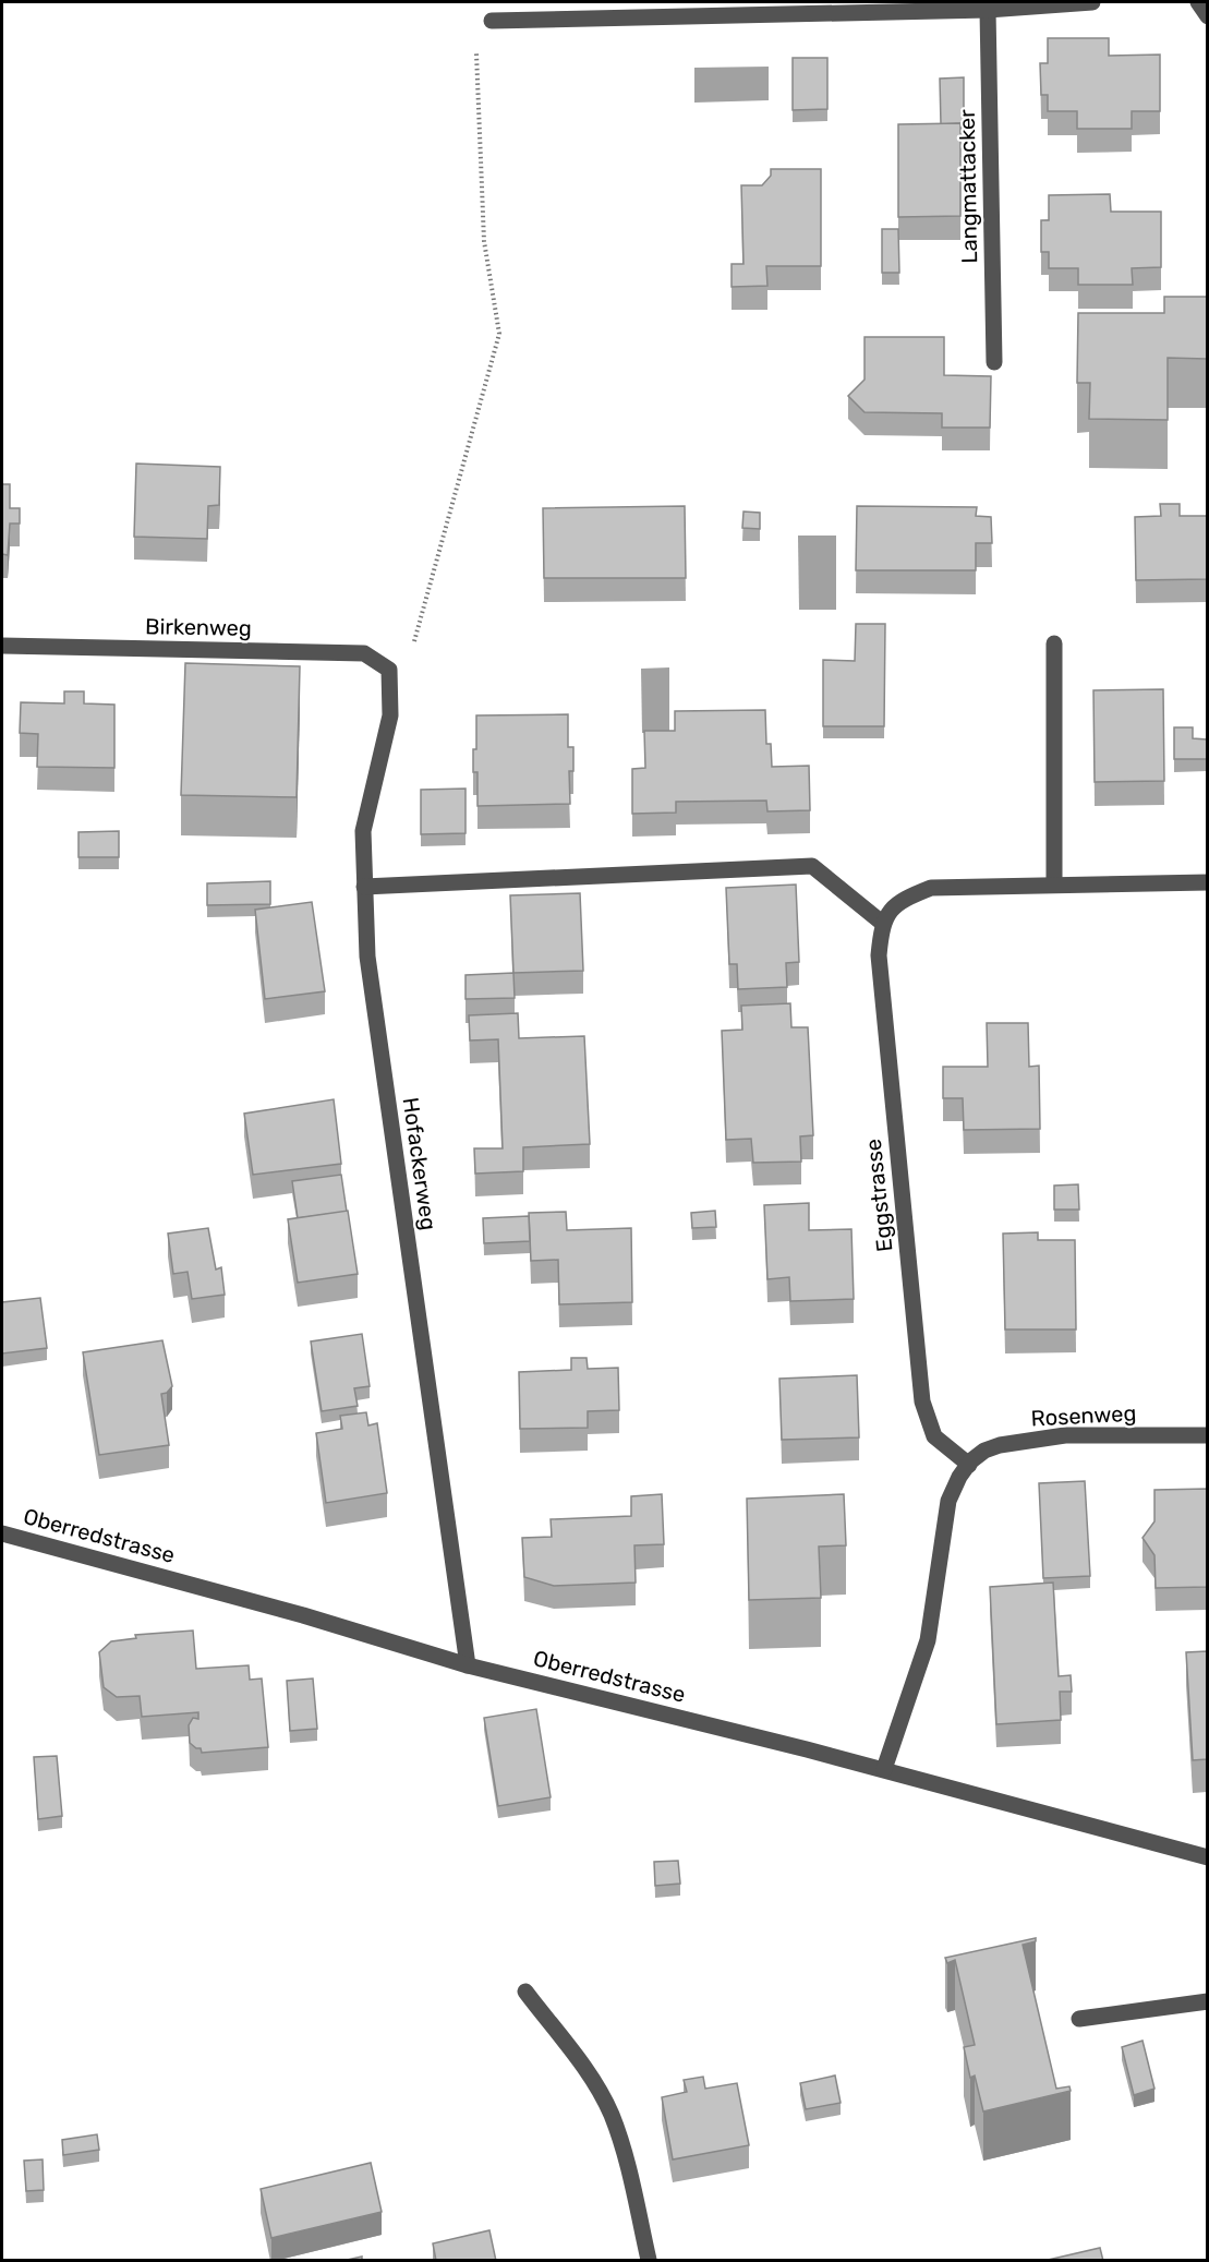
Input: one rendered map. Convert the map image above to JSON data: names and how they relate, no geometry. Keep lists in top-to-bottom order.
{
  "streets": {
    "street": [
      "Langmattacker",
      "Birkenweg",
      "Hofackerweg",
      "Eggstrasse",
      "Rosenweg",
      "Oberredstrasse"
    ]
  },
  "crossings": [
    ["Birkenweg", "Hofackerweg"],
    ["Hofackerweg", "Oberredstrasse"],
    ["Eggstrasse", "Rosenweg"]
  ]
}
